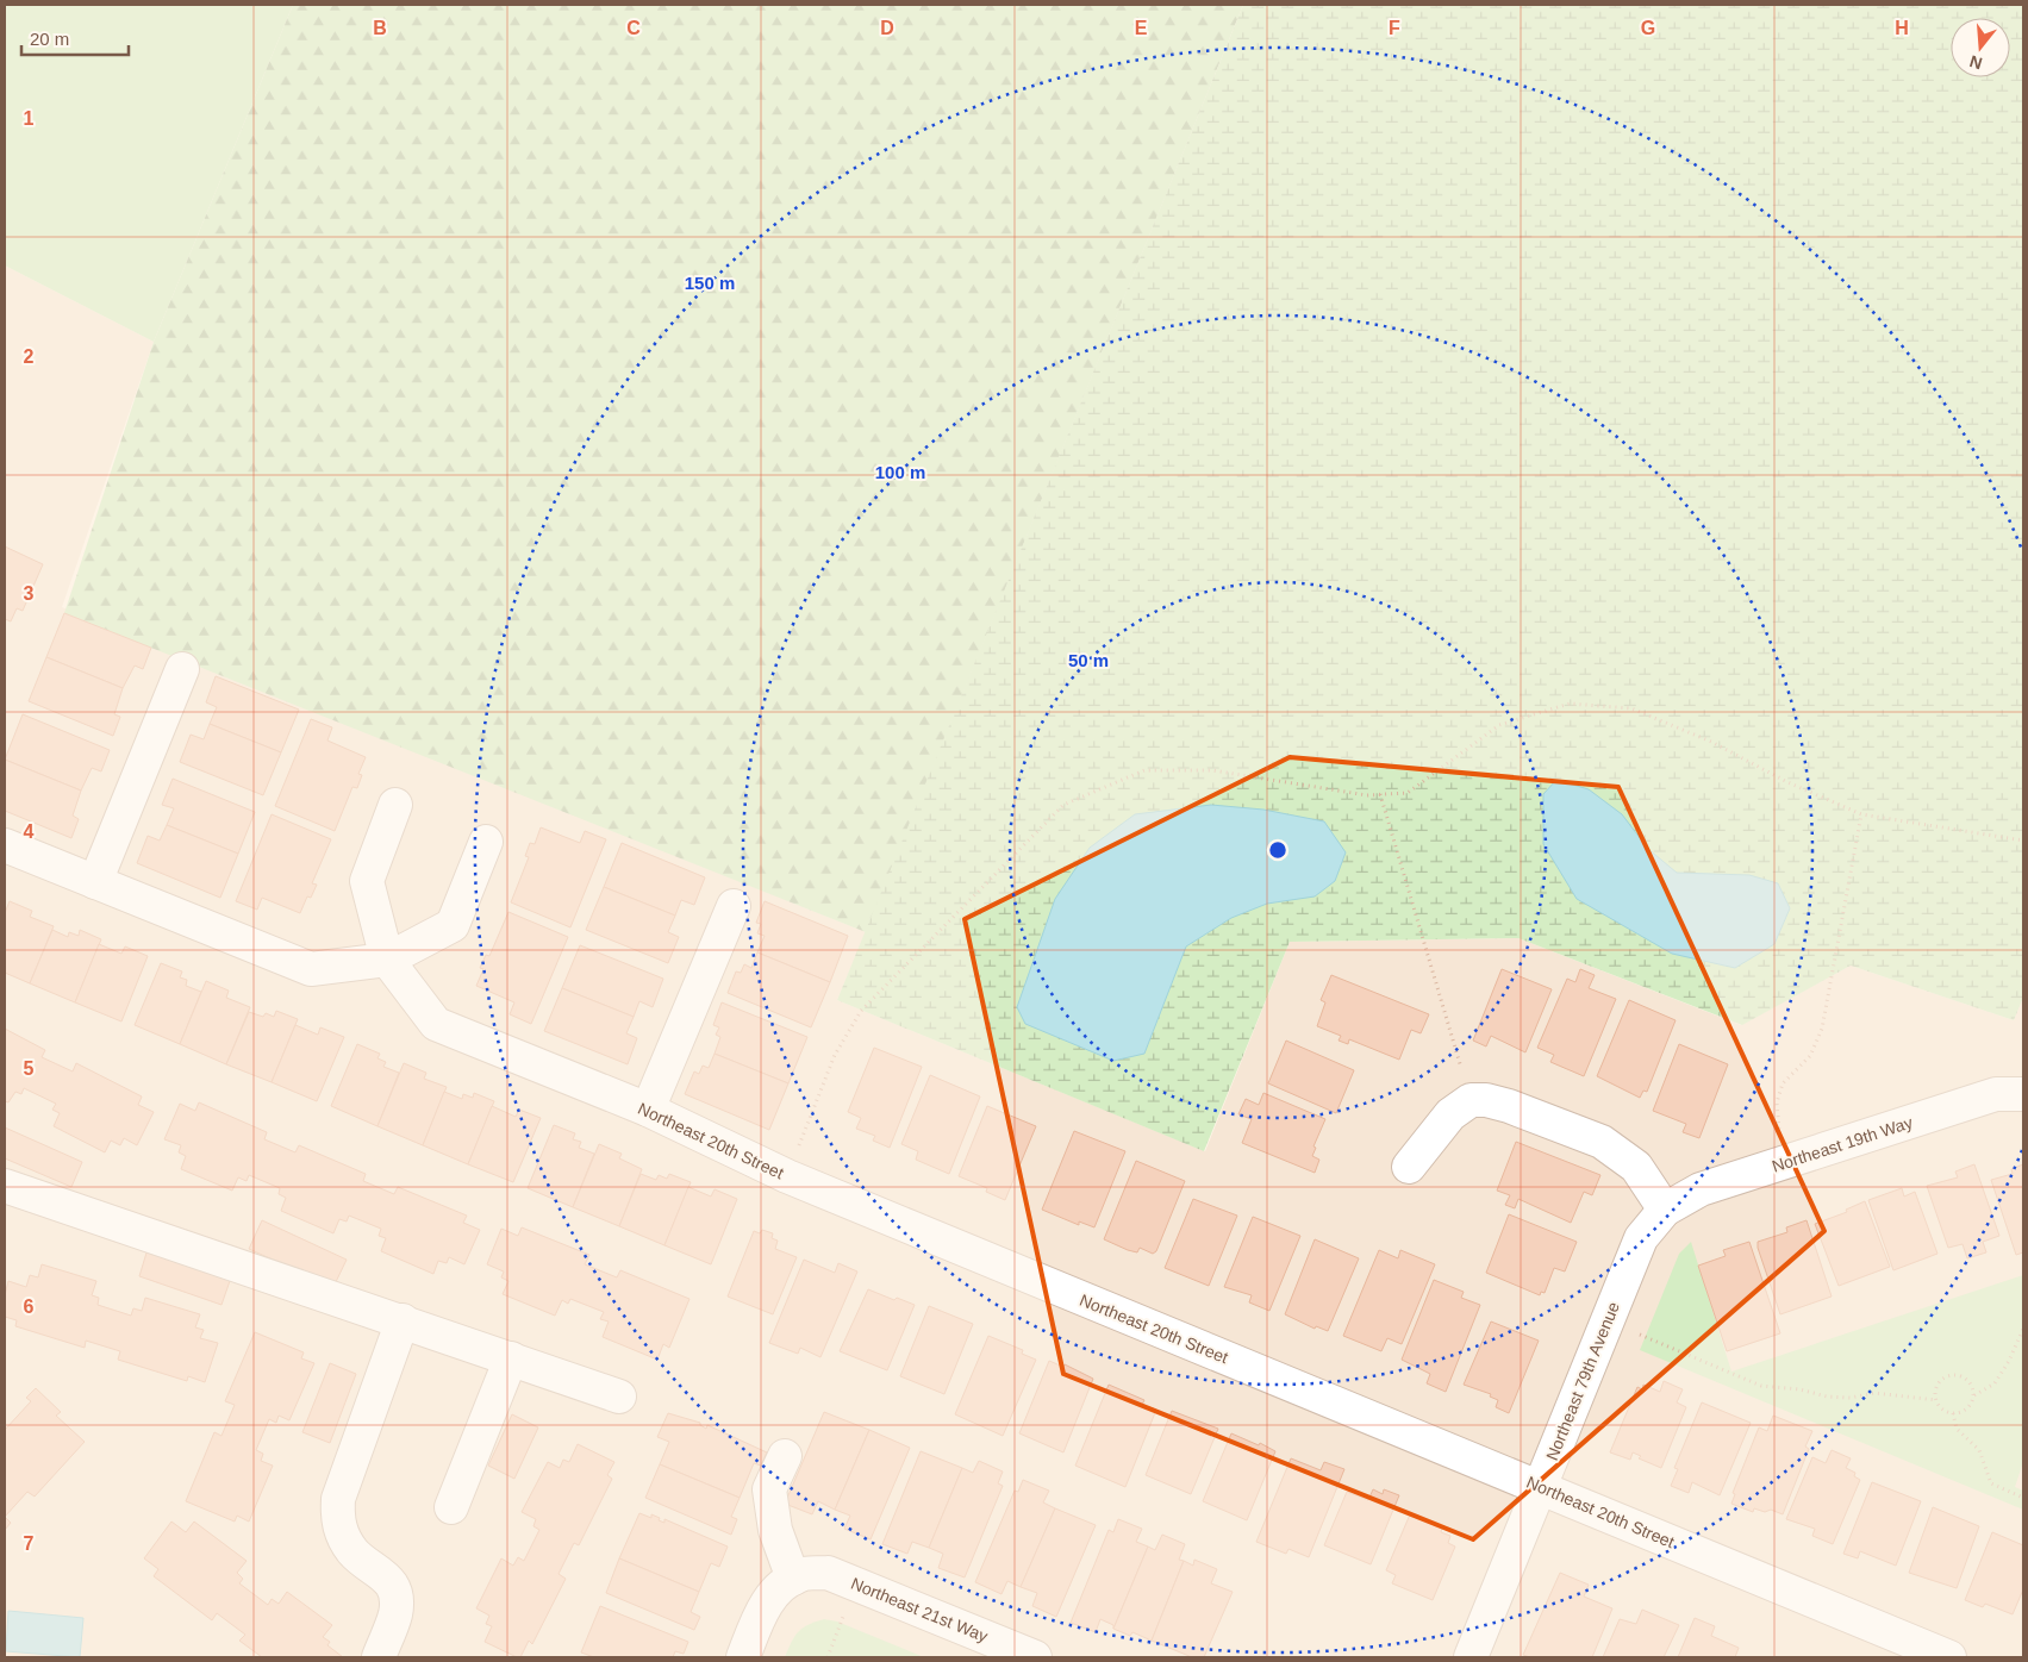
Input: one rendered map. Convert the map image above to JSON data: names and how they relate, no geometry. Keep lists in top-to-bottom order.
{
  "streets": {
    "street": [
      "Northeast 20th Street",
      "Northeast 19th Way",
      "Northeast 79th Avenue",
      "Northeast 21st Way"
    ]
  },
  "crossings": [
    ["Northeast 20th Street", "Northeast 79th Avenue"],
    ["Northeast 19th Way", "Northeast 79th Avenue"]
  ],
  "scale_bar": "20 m",
  "north": "bottom",
  "grid": {
    "columns": [
      "B",
      "C",
      "D",
      "E",
      "F",
      "G",
      "H"
    ],
    "rows": [
      "1",
      "2",
      "3",
      "4",
      "5",
      "6",
      "7"
    ]
  },
  "rings": ["150 m", "100 m", "50 m"]
}
